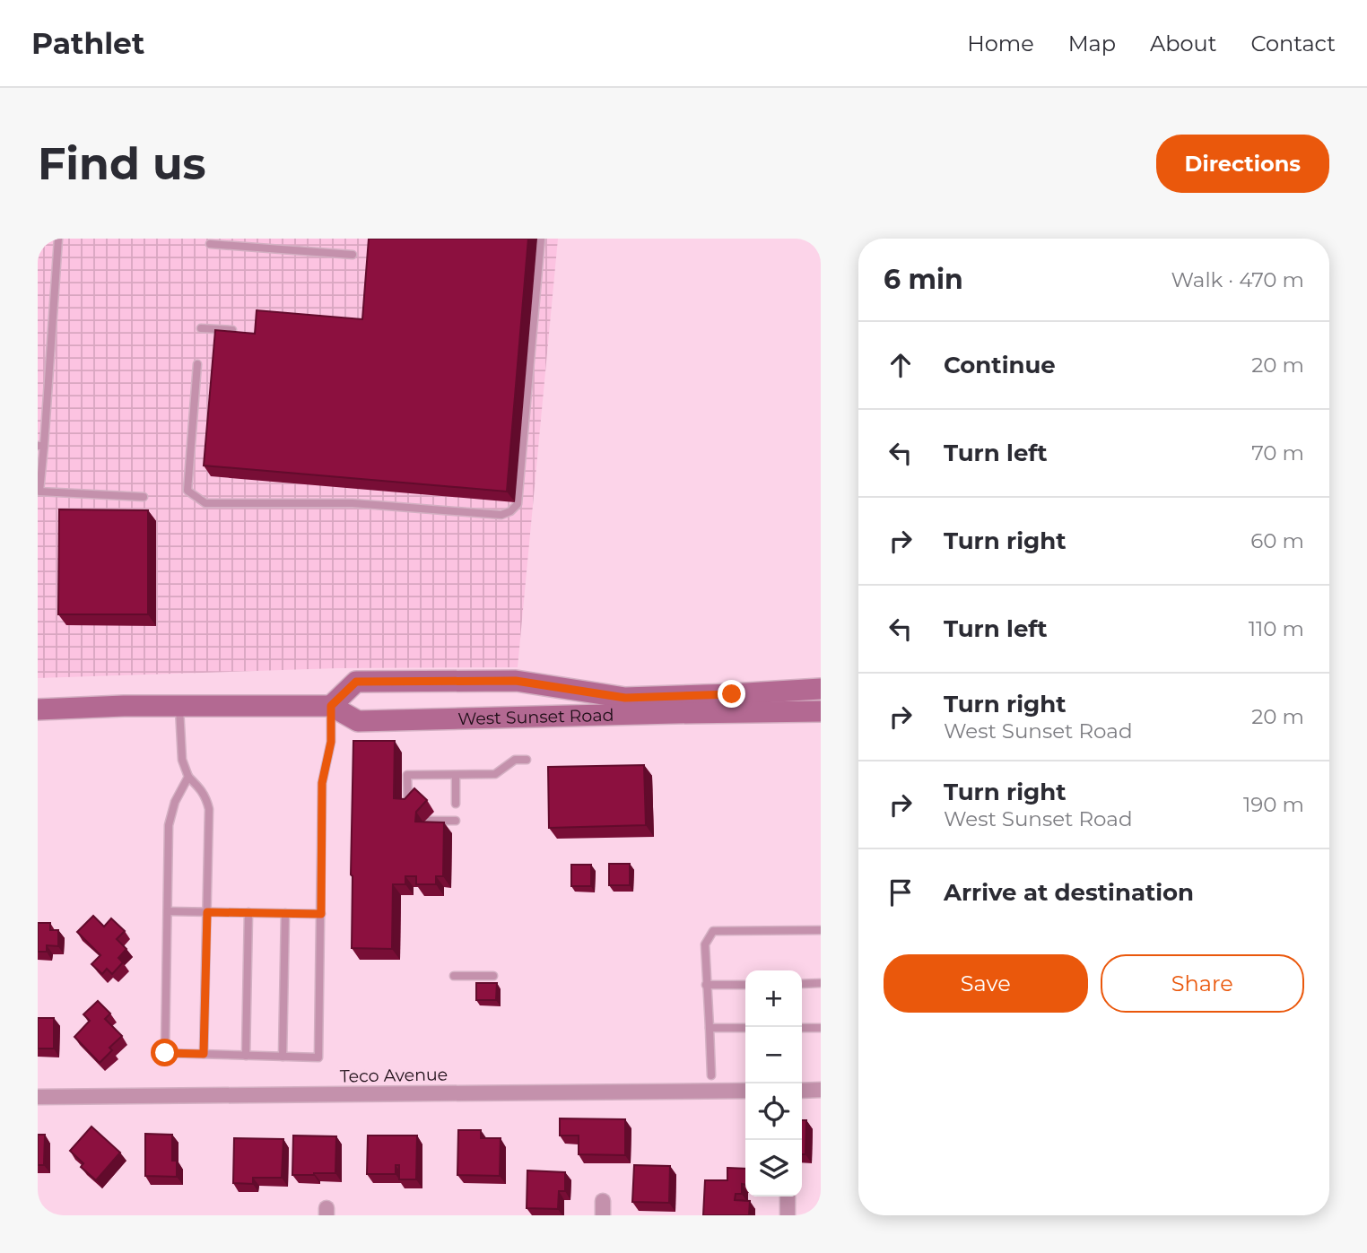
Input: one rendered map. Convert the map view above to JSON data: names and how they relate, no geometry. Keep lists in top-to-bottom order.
{
  "streets": {
    "main road": ["West Sunset Road"],
    "street": ["Teco Avenue"]
  },
  "page": {
    "header": "Pathlet",
    "nav": [
      "Home",
      "Map",
      "About",
      "Contact"
    ],
    "buttons": [
      "Directions",
      ["Save", "Share"]
    ],
    "title": "Find us",
    "heading": ["6 min", "Walk · 470 m"],
    "list": [
      ["Continue", "20 m"],
      ["Turn left", "70 m"],
      ["Turn right", "60 m"],
      ["Turn left", "110 m"],
      ["Turn right", "West Sunset Road", "20 m"],
      ["Turn right", "West Sunset Road", "190 m"],
      "Arrive at destination"
    ],
    "map_buttons": ["+", "−"]
  }
}
